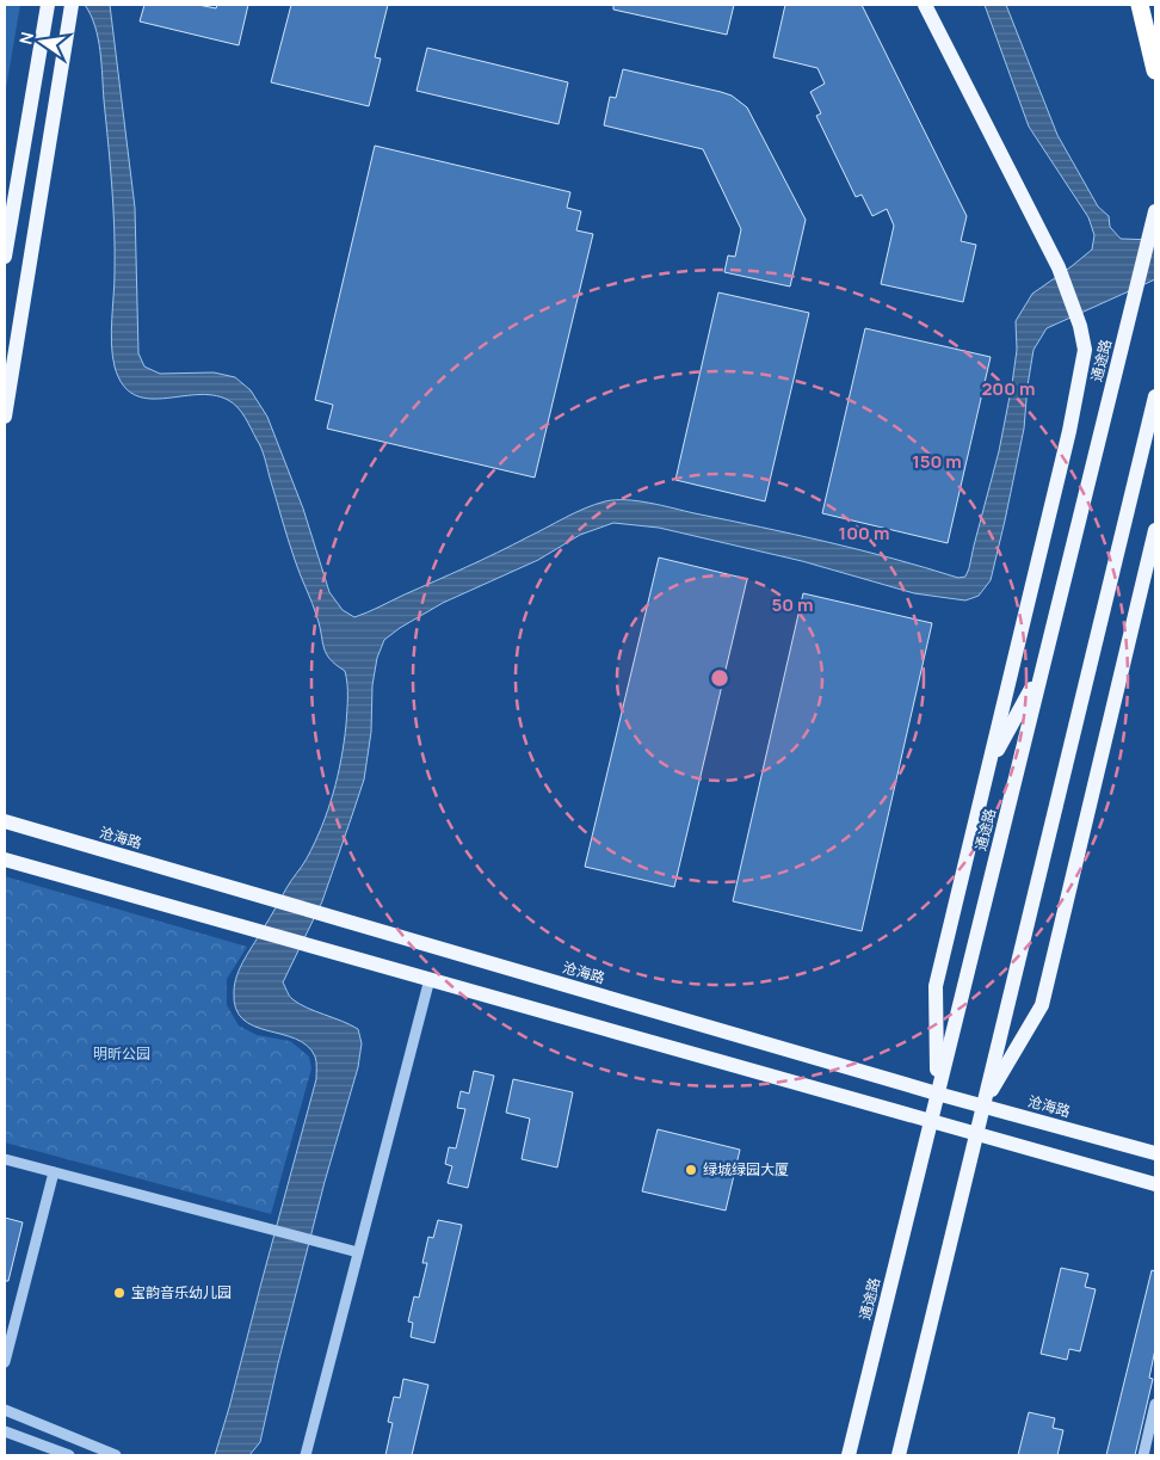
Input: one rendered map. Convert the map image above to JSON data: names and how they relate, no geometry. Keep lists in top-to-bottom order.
{
  "streets": {
    "main road": ["通途路", "沧海路"]
  },
  "crossings": [
    ["通途路", "沧海路"]
  ],
  "parks": ["明昕公园"],
  "places": ["绿城绿园大厦", "宝韵音乐幼儿园"],
  "north": "left",
  "rings": [
    "200 m",
    "150 m",
    "100 m",
    "50 m"
  ]
}
